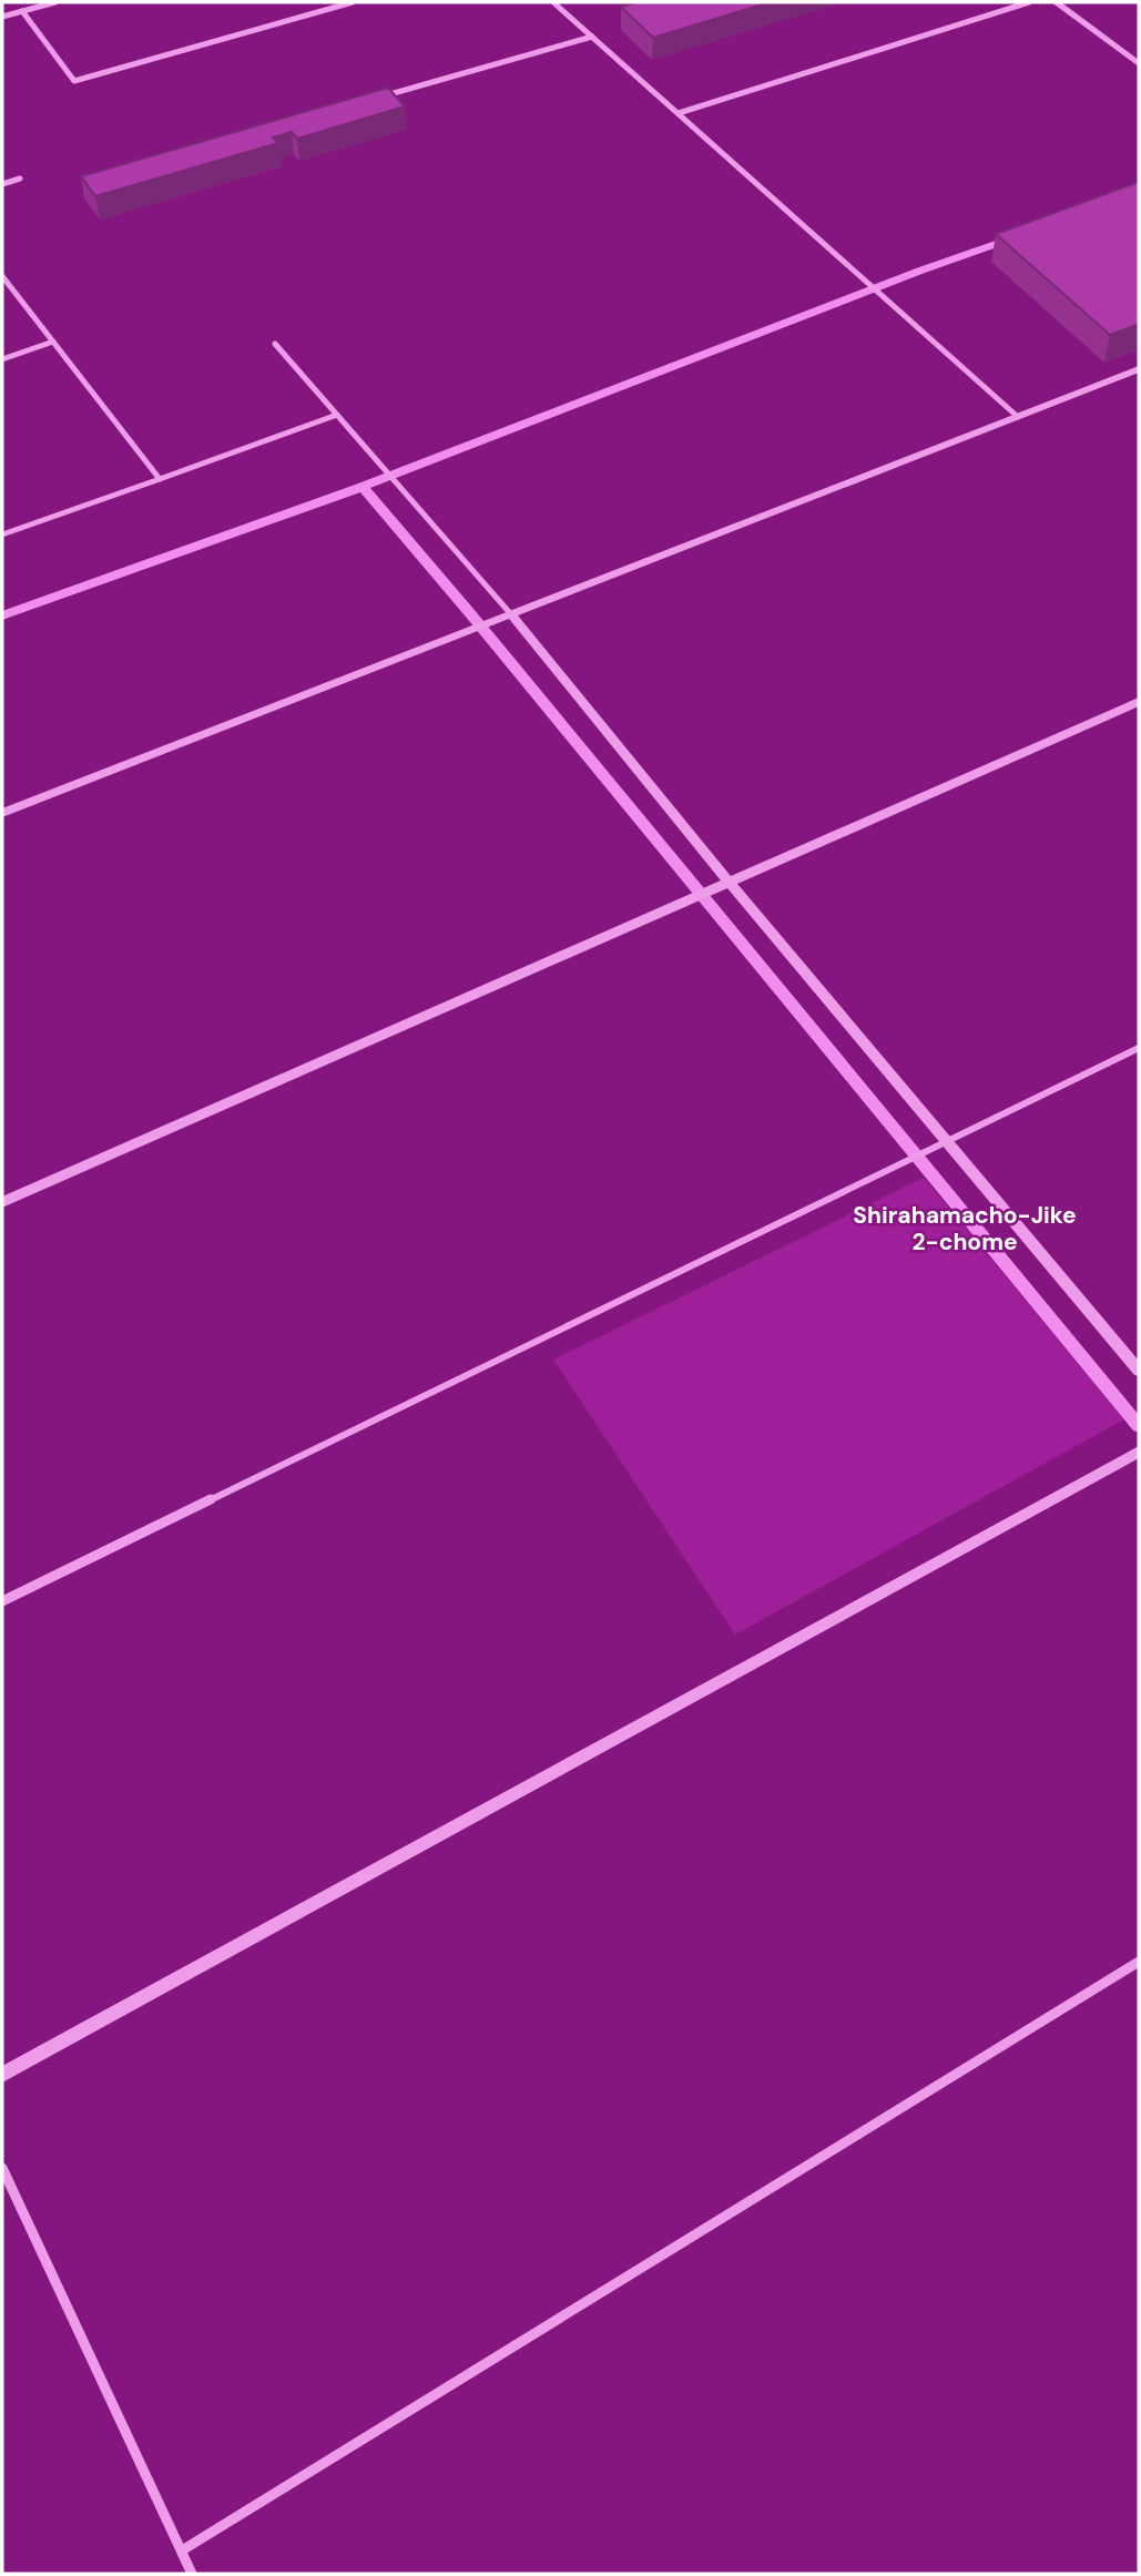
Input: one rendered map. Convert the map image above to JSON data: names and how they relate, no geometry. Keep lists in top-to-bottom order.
{
  "districts": ["Shirahamacho-Jike 2-chome"]
}
